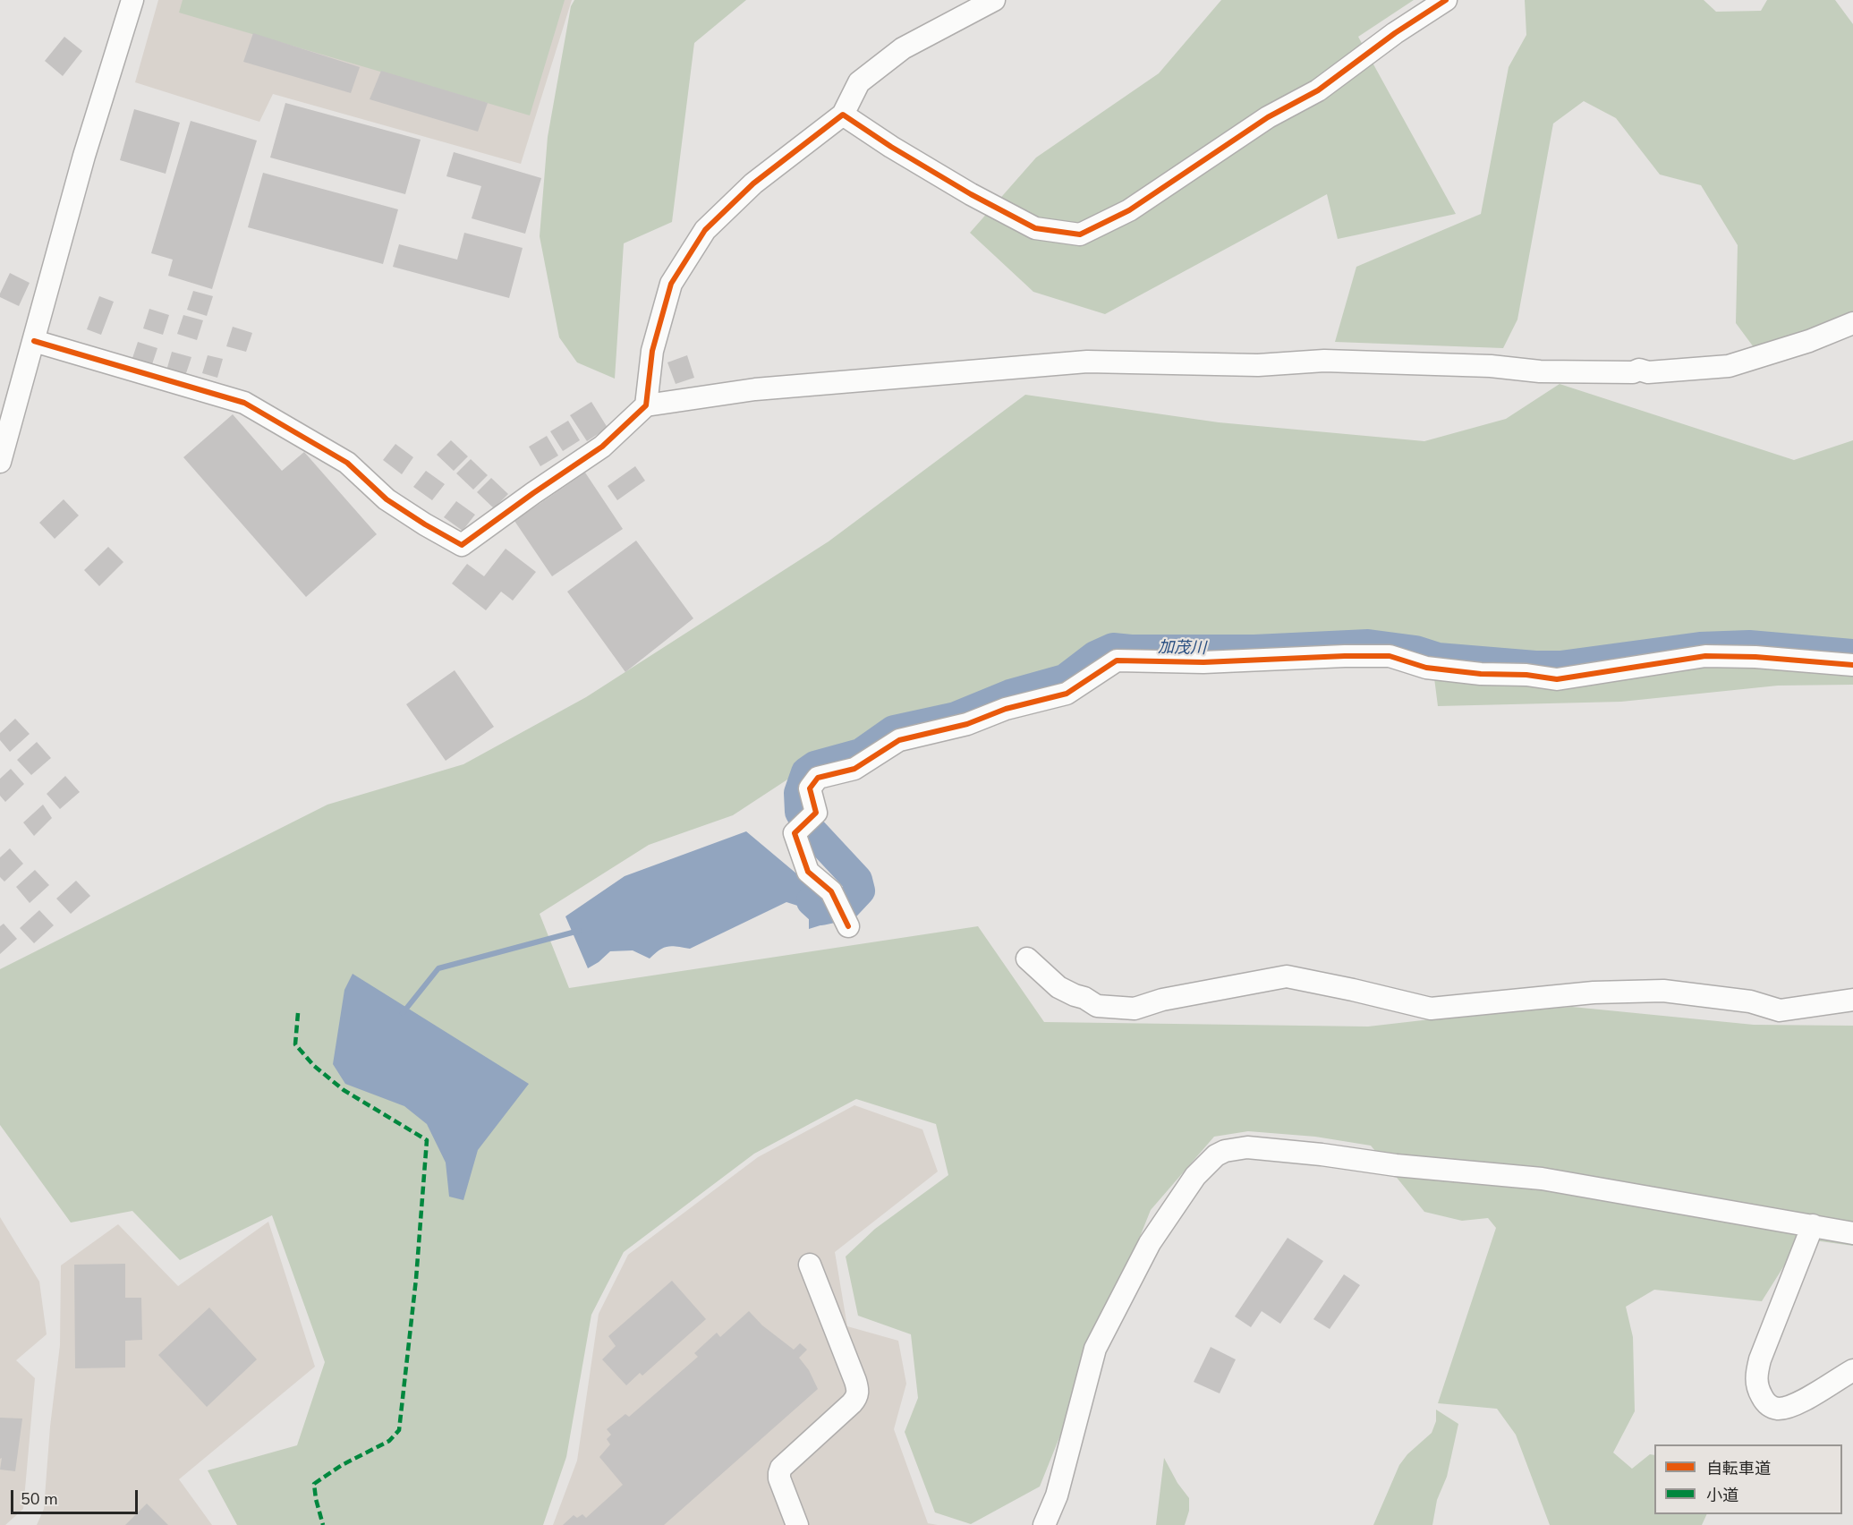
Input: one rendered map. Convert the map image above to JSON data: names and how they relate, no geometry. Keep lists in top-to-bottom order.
{
  "water": ["加茂川"],
  "legend": ["自転車道", "小道"],
  "scale_bar": "50 m"
}
